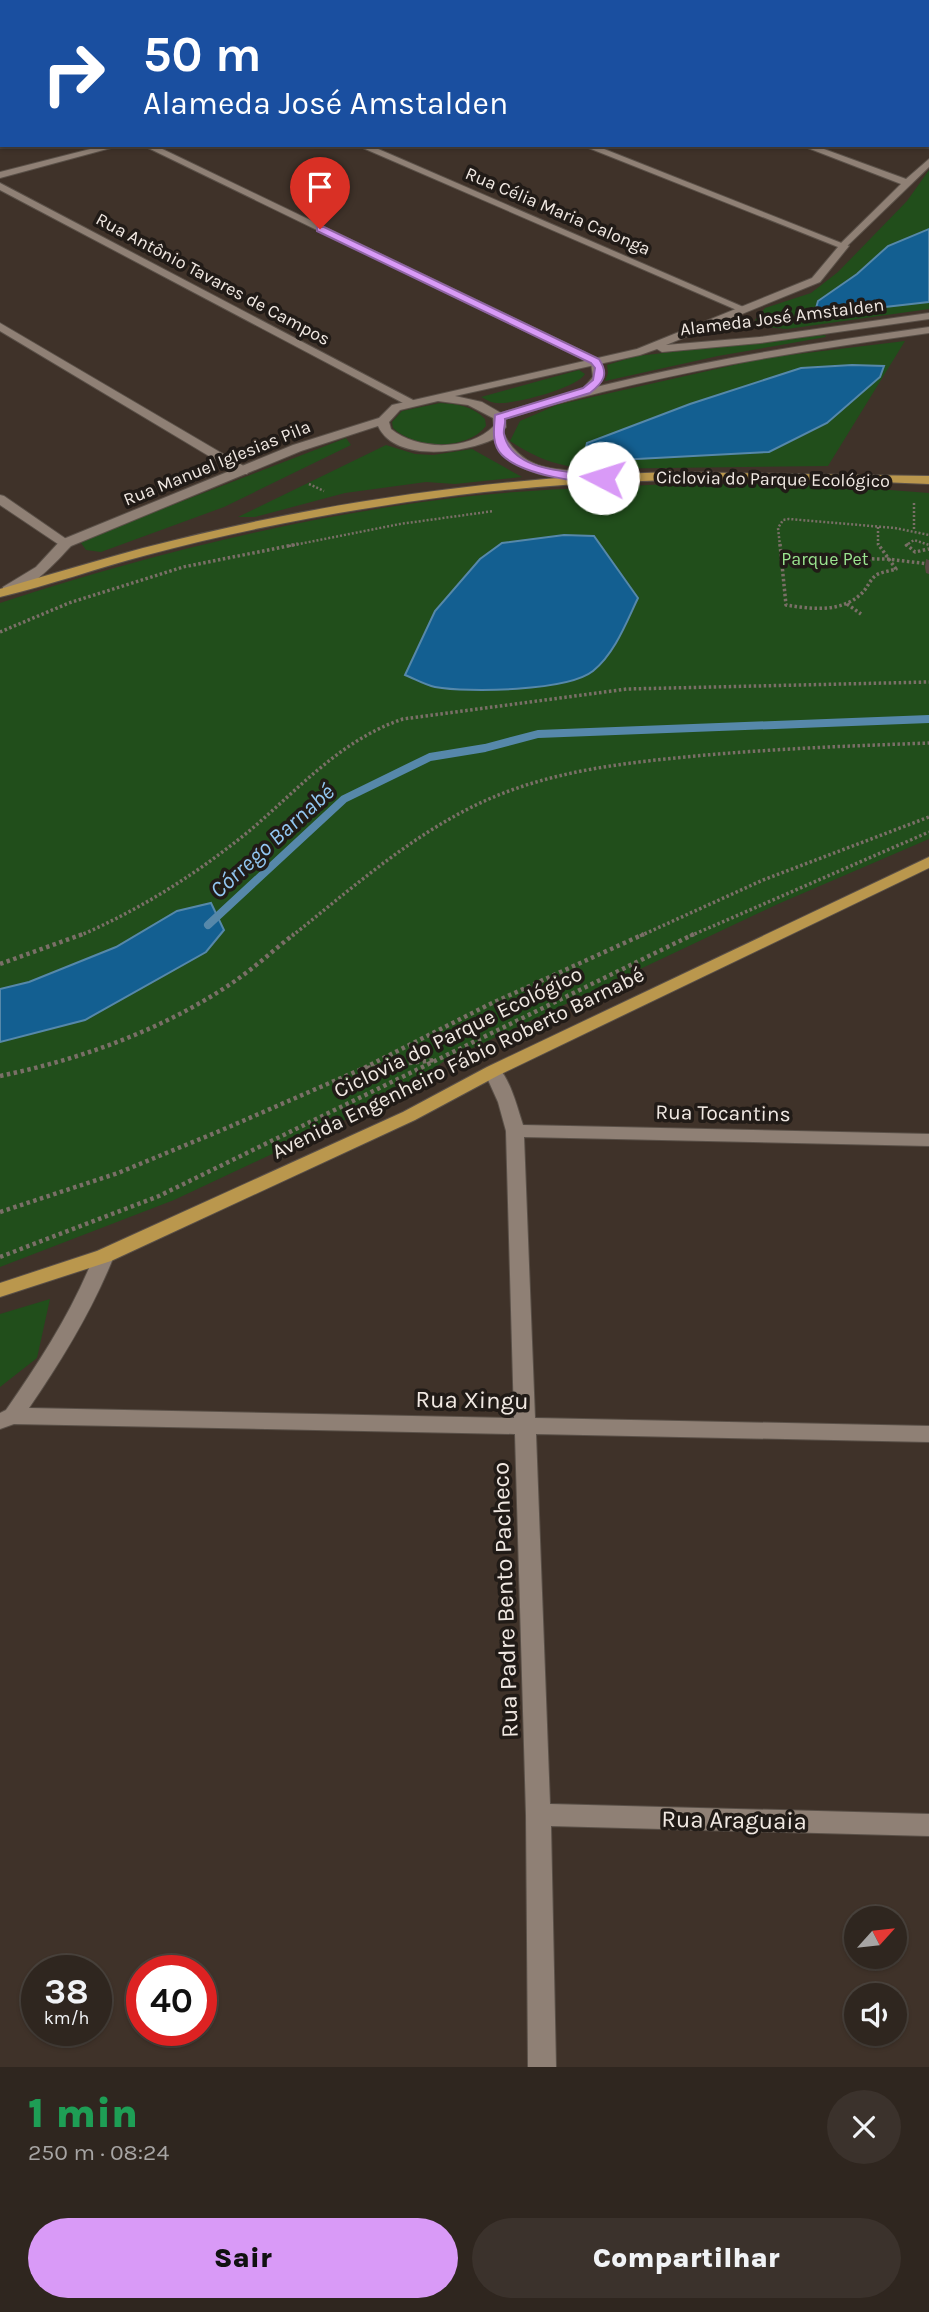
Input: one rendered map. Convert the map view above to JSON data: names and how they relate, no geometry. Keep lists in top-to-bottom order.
{
  "streets": {
    "main road": ["Avenida Engenheiro Fábio Roberto Barnabé"],
    "street": [
      "Rua Célia Maria Calonga",
      "Rua Antônio Tavares de Campos",
      "Alameda José Amstalden",
      "Rua Manuel Iglesias Pila",
      "Rua Tocantins",
      "Rua Xingu",
      "Rua Padre Bento Pacheco",
      "Rua Araguaia"
    ],
    "path": ["Ciclovia do Parque Ecológico"]
  },
  "crossings": [
    ["Rua Célia Maria Calonga", "Alameda José Amstalden"],
    ["Rua Antônio Tavares de Campos", "Rua Manuel Iglesias Pila"],
    ["Avenida Engenheiro Fábio Roberto Barnabé", "Rua Padre Bento Pacheco"],
    ["Rua Tocantins", "Rua Padre Bento Pacheco"],
    ["Rua Xingu", "Rua Padre Bento Pacheco"],
    ["Rua Padre Bento Pacheco", "Rua Araguaia"]
  ],
  "water": ["Córrego Barnabé"],
  "parks": ["Parque Pet"],
  "north": "top right",
  "page": {
    "turn": ["50 m", "Alameda José Amstalden"],
    "speed": "38 km/h",
    "limit": "40",
    "heading": ["1 min", "250 m · 08:24"],
    "buttons": ["Sair", "Compartilhar"]
  }
}
